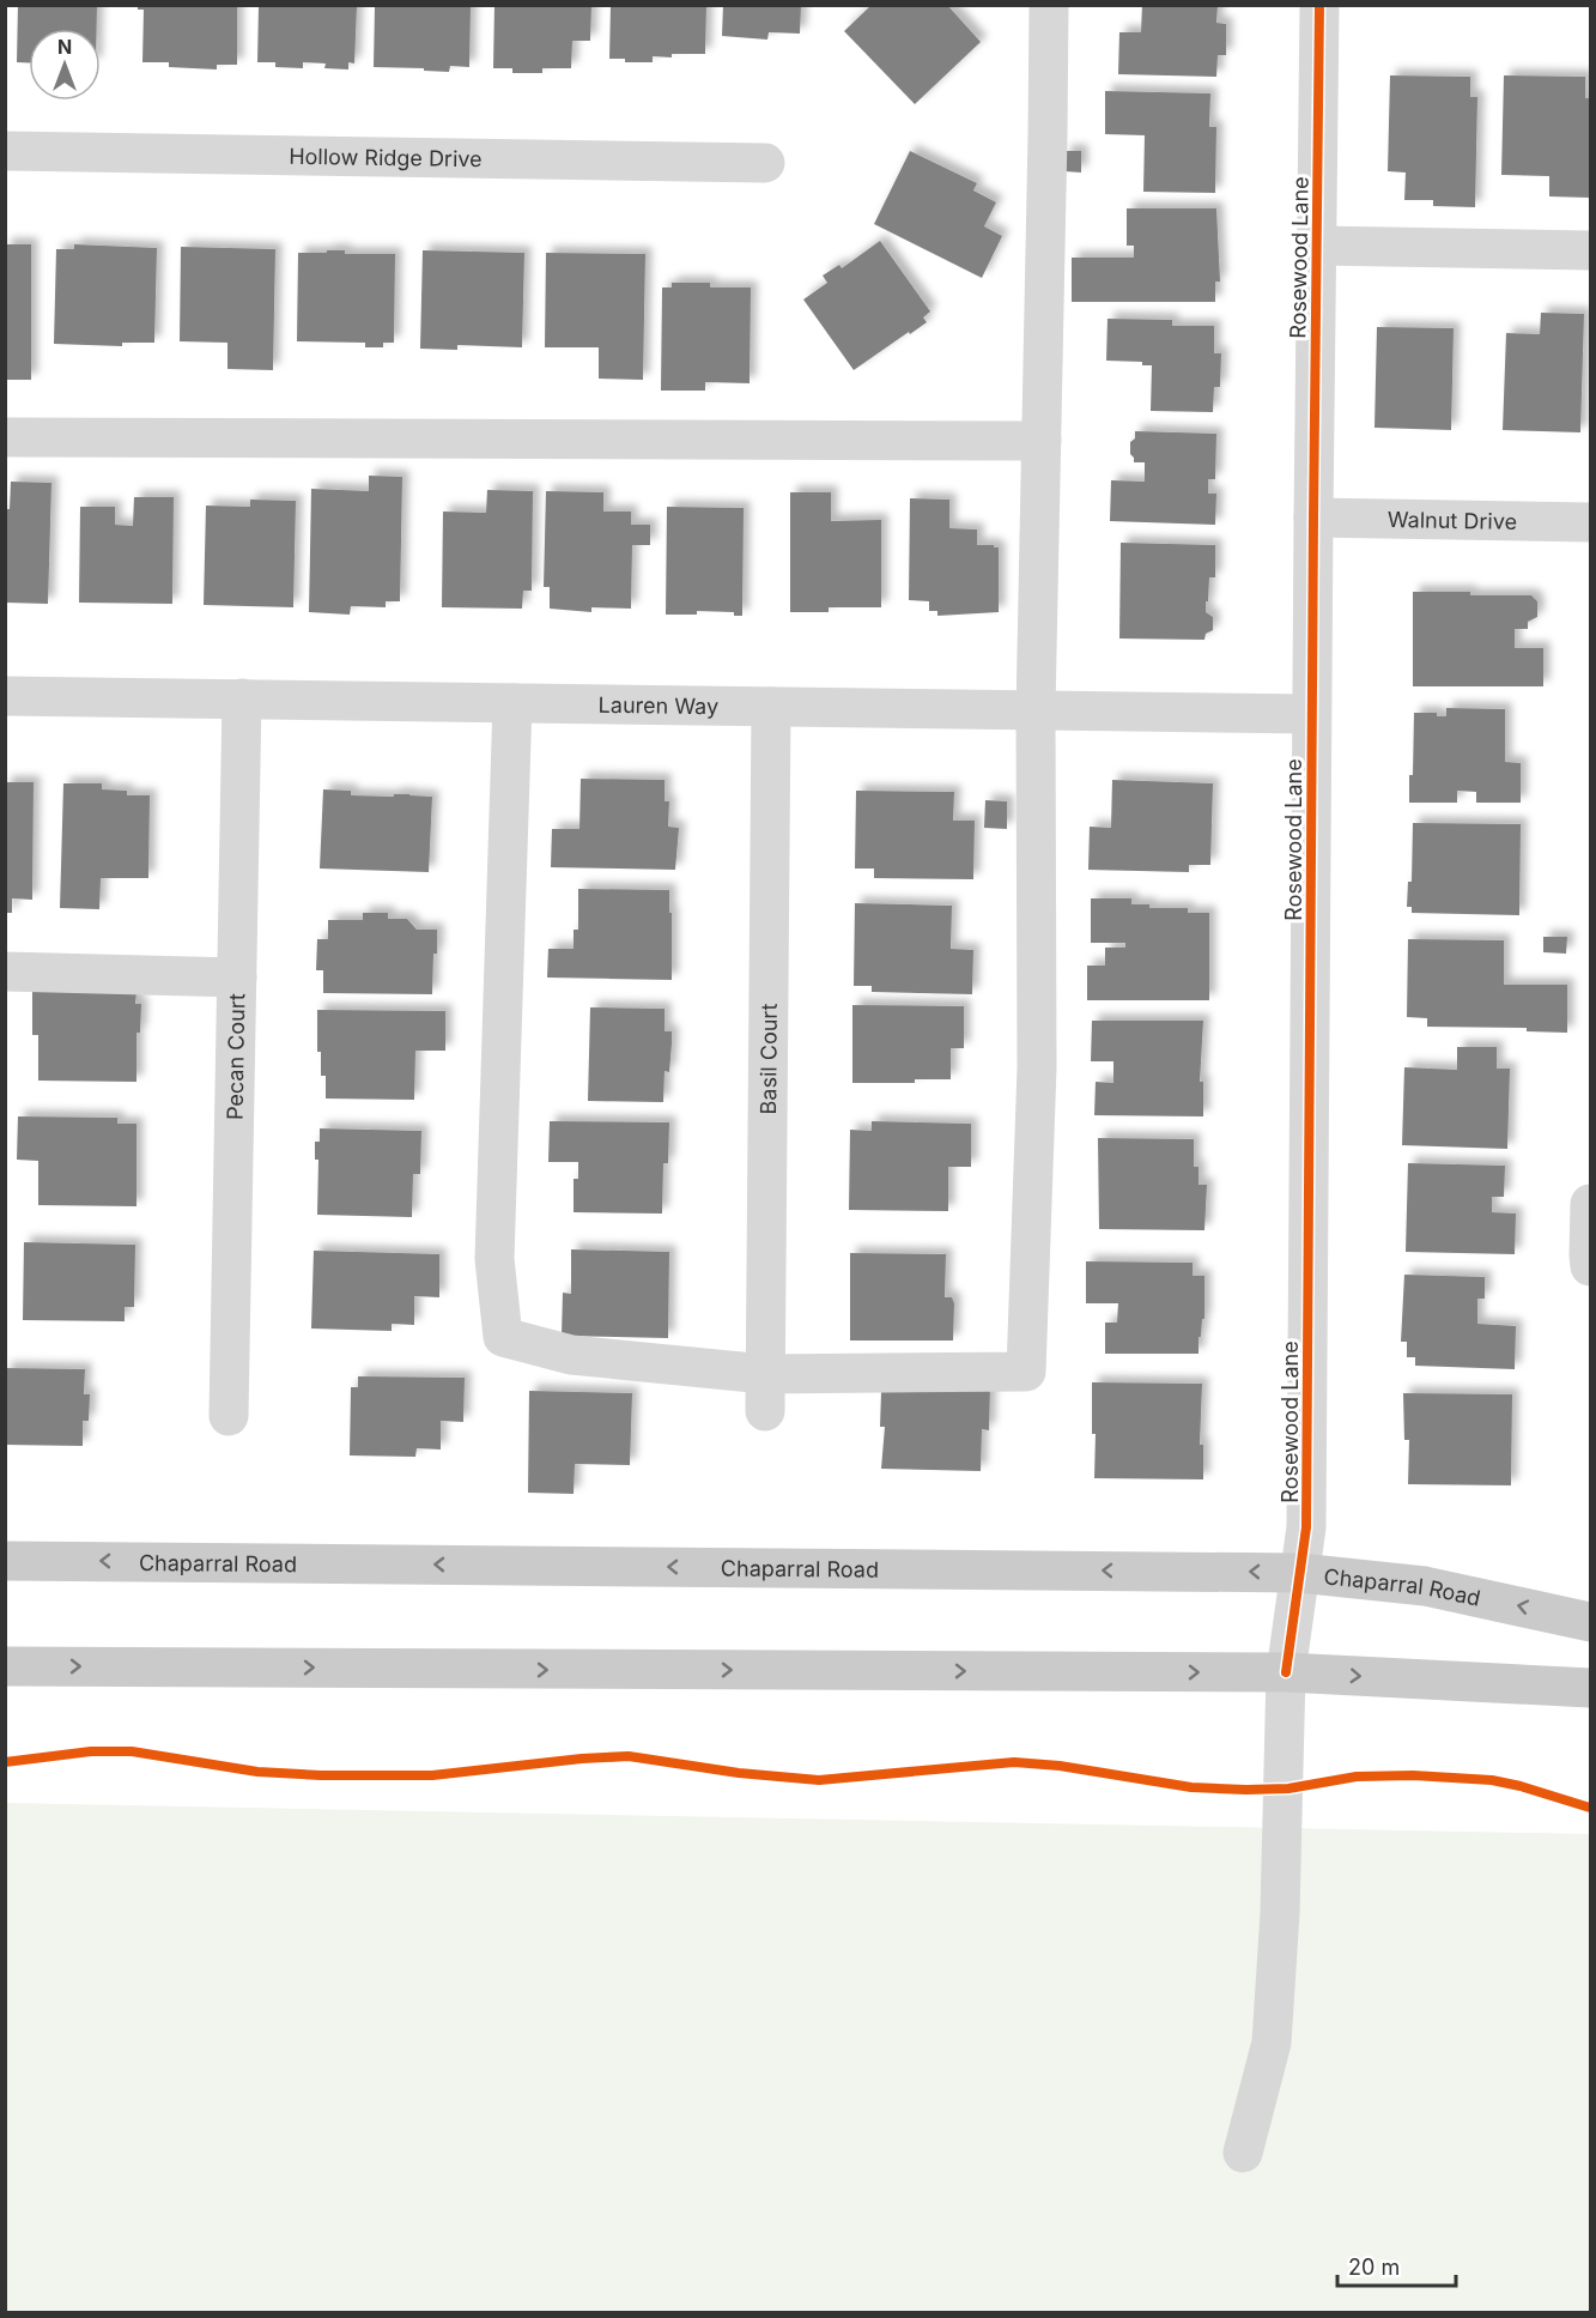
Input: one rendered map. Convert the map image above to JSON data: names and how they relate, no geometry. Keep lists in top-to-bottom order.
{
  "streets": {
    "main road": ["Chaparral Road"],
    "street": [
      "Hollow Ridge Drive",
      "Rosewood Lane",
      "Walnut Drive",
      "Lauren Way",
      "Pecan Court",
      "Basil Court"
    ]
  },
  "crossings": [
    ["Rosewood Lane", "Walnut Drive"],
    ["Rosewood Lane", "Lauren Way"],
    ["Rosewood Lane", "Chaparral Road"],
    ["Lauren Way", "Pecan Court"],
    ["Lauren Way", "Basil Court"]
  ],
  "scale_bar": "20 m",
  "north": "top"
}
